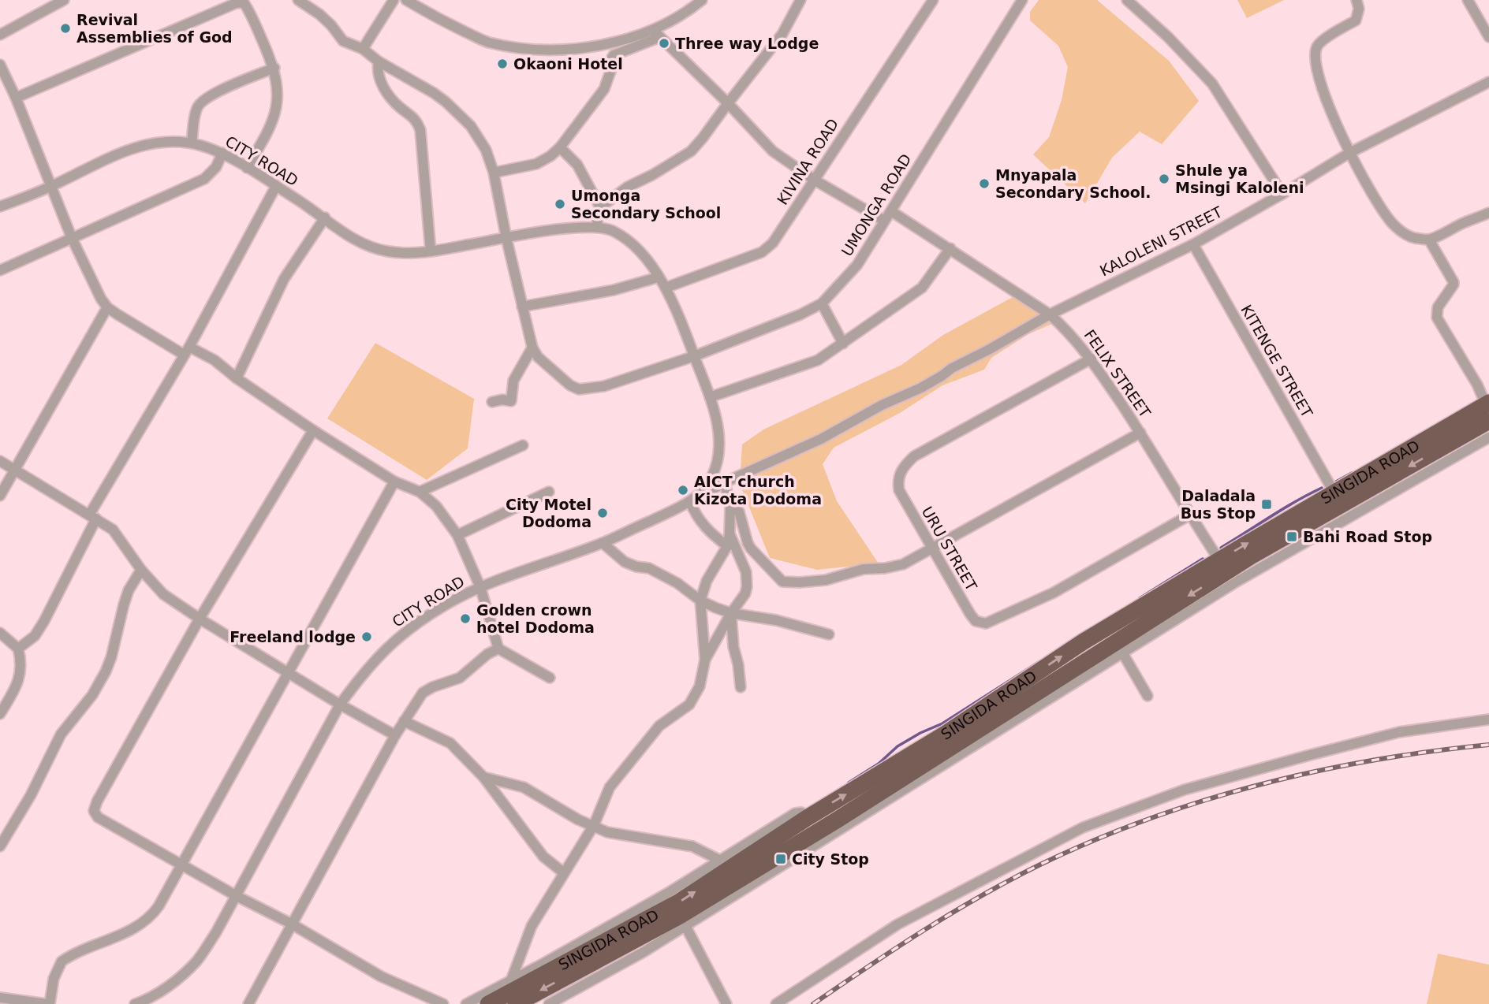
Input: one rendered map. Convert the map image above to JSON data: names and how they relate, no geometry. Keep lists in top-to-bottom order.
{
  "streets": {
    "highway": ["SINGIDA ROAD"],
    "street": [
      "CITY ROAD",
      "KIVINA ROAD",
      "UMONGA ROAD",
      "KALOLENI STREET",
      "KITENGE STREET",
      "FELIX STREET",
      "URU STREET"
    ]
  },
  "crossings": [
    ["CITY ROAD", "KIVINA ROAD"],
    ["CITY ROAD", "UMONGA ROAD"],
    ["CITY ROAD", "KALOLENI STREET"],
    ["UMONGA ROAD", "FELIX STREET"],
    ["KALOLENI STREET", "KITENGE STREET"],
    ["KALOLENI STREET", "FELIX STREET"],
    ["KITENGE STREET", "SINGIDA ROAD"],
    ["FELIX STREET", "SINGIDA ROAD"],
    ["FELIX STREET", "URU STREET"]
  ],
  "places": {
    "other": [
      "Revival Assemblies of God",
      "Three way Lodge",
      "Okaoni Hotel",
      "Shule ya Msingi Kaloleni",
      "Mnyapala Secondary School.",
      "Umonga Secondary School",
      "AICT church Kizota Dodoma",
      "City Motel Dodoma",
      "Golden crown hotel Dodoma",
      "Freeland lodge"
    ],
    "transit": ["Daladala Bus Stop", "Bahi Road Stop", "City Stop"]
  }
}
